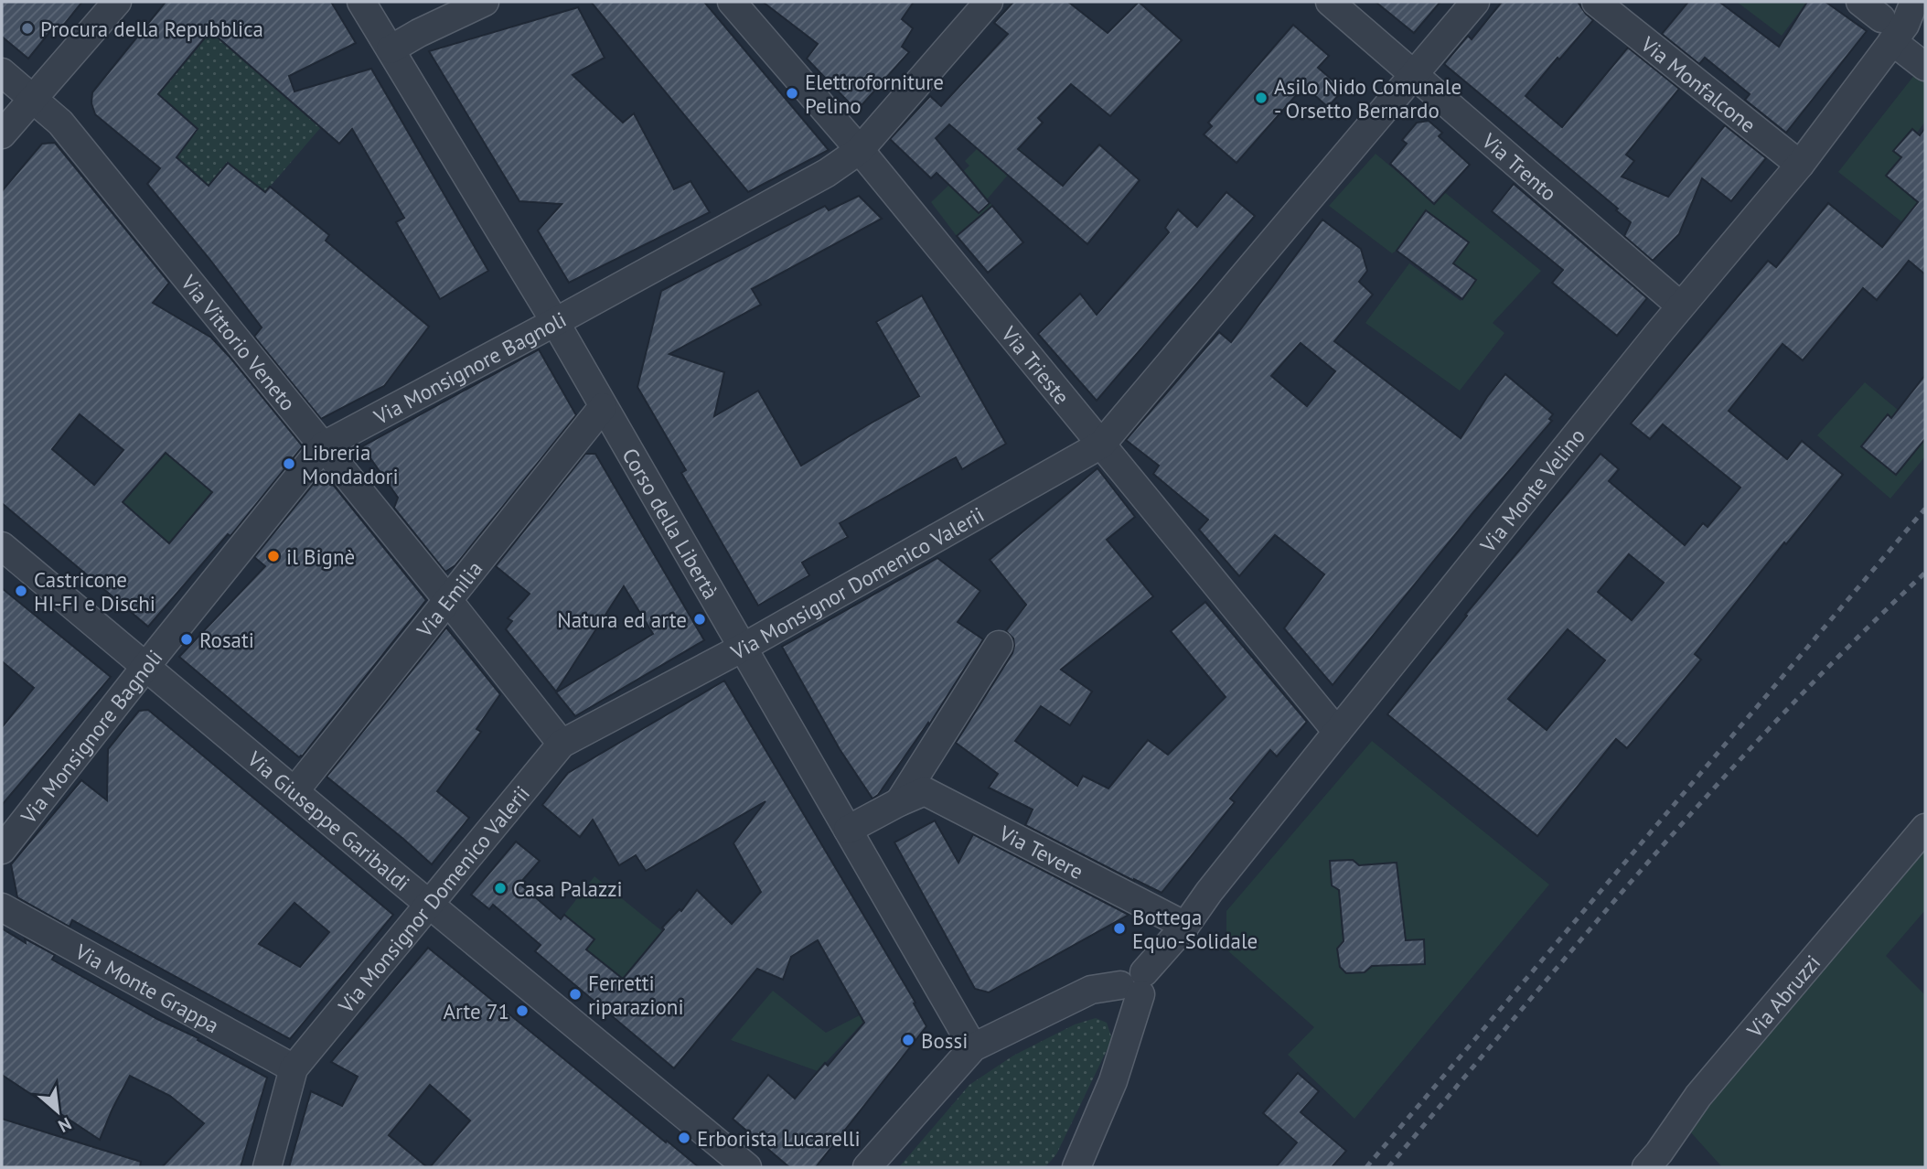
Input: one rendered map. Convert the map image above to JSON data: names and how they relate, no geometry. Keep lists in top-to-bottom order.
{
  "streets": {
    "street": [
      "Via Monfalcone",
      "Via Trento",
      "Via Vittorio Veneto",
      "Via Trieste",
      "Via Monsignore Bagnoli",
      "Via Monte Velino",
      "Corso della Libertà",
      "Via Monsignor Domenico Valerii",
      "Via Emilia",
      "Via Giuseppe Garibaldi",
      "Via Tevere",
      "Via Monte Grappa",
      "Via Abruzzi"
    ]
  },
  "crossings": [
    ["Via Monfalcone", "Via Monte Velino"],
    ["Via Trento", "Via Monte Velino"],
    ["Via Trento", "Via Monsignor Domenico Valerii"],
    ["Via Vittorio Veneto", "Via Monsignore Bagnoli"],
    ["Via Vittorio Veneto", "Via Monsignor Domenico Valerii"],
    ["Via Vittorio Veneto", "Via Emilia"],
    ["Via Trieste", "Via Monsignore Bagnoli"],
    ["Via Trieste", "Via Monte Velino"],
    ["Via Trieste", "Via Monsignor Domenico Valerii"],
    ["Via Monsignore Bagnoli", "Corso della Libertà"],
    ["Via Monsignore Bagnoli", "Via Giuseppe Garibaldi"],
    ["Via Monte Velino", "Via Tevere"],
    ["Corso della Libertà", "Via Monsignor Domenico Valerii"],
    ["Corso della Libertà", "Via Emilia"],
    ["Corso della Libertà", "Via Tevere"],
    ["Via Monsignor Domenico Valerii", "Via Giuseppe Garibaldi"],
    ["Via Monsignor Domenico Valerii", "Via Monte Grappa"],
    ["Via Emilia", "Via Giuseppe Garibaldi"]
  ],
  "places": [
    "Procura della Repubblica",
    "Elettroforniture Pelino",
    "Asilo Nido Comunale - Orsetto Bernardo",
    "Libreria Mondadori",
    "il Bignè",
    "Castricone HI-FI e Dischi",
    "Natura ed arte",
    "Rosati",
    "Casa Palazzi",
    "Bottega Equo-Solidale",
    "Ferretti riparazioni",
    "Arte 71",
    "Bossi",
    "Erborista Lucarelli"
  ],
  "north": "bottom right"
}
